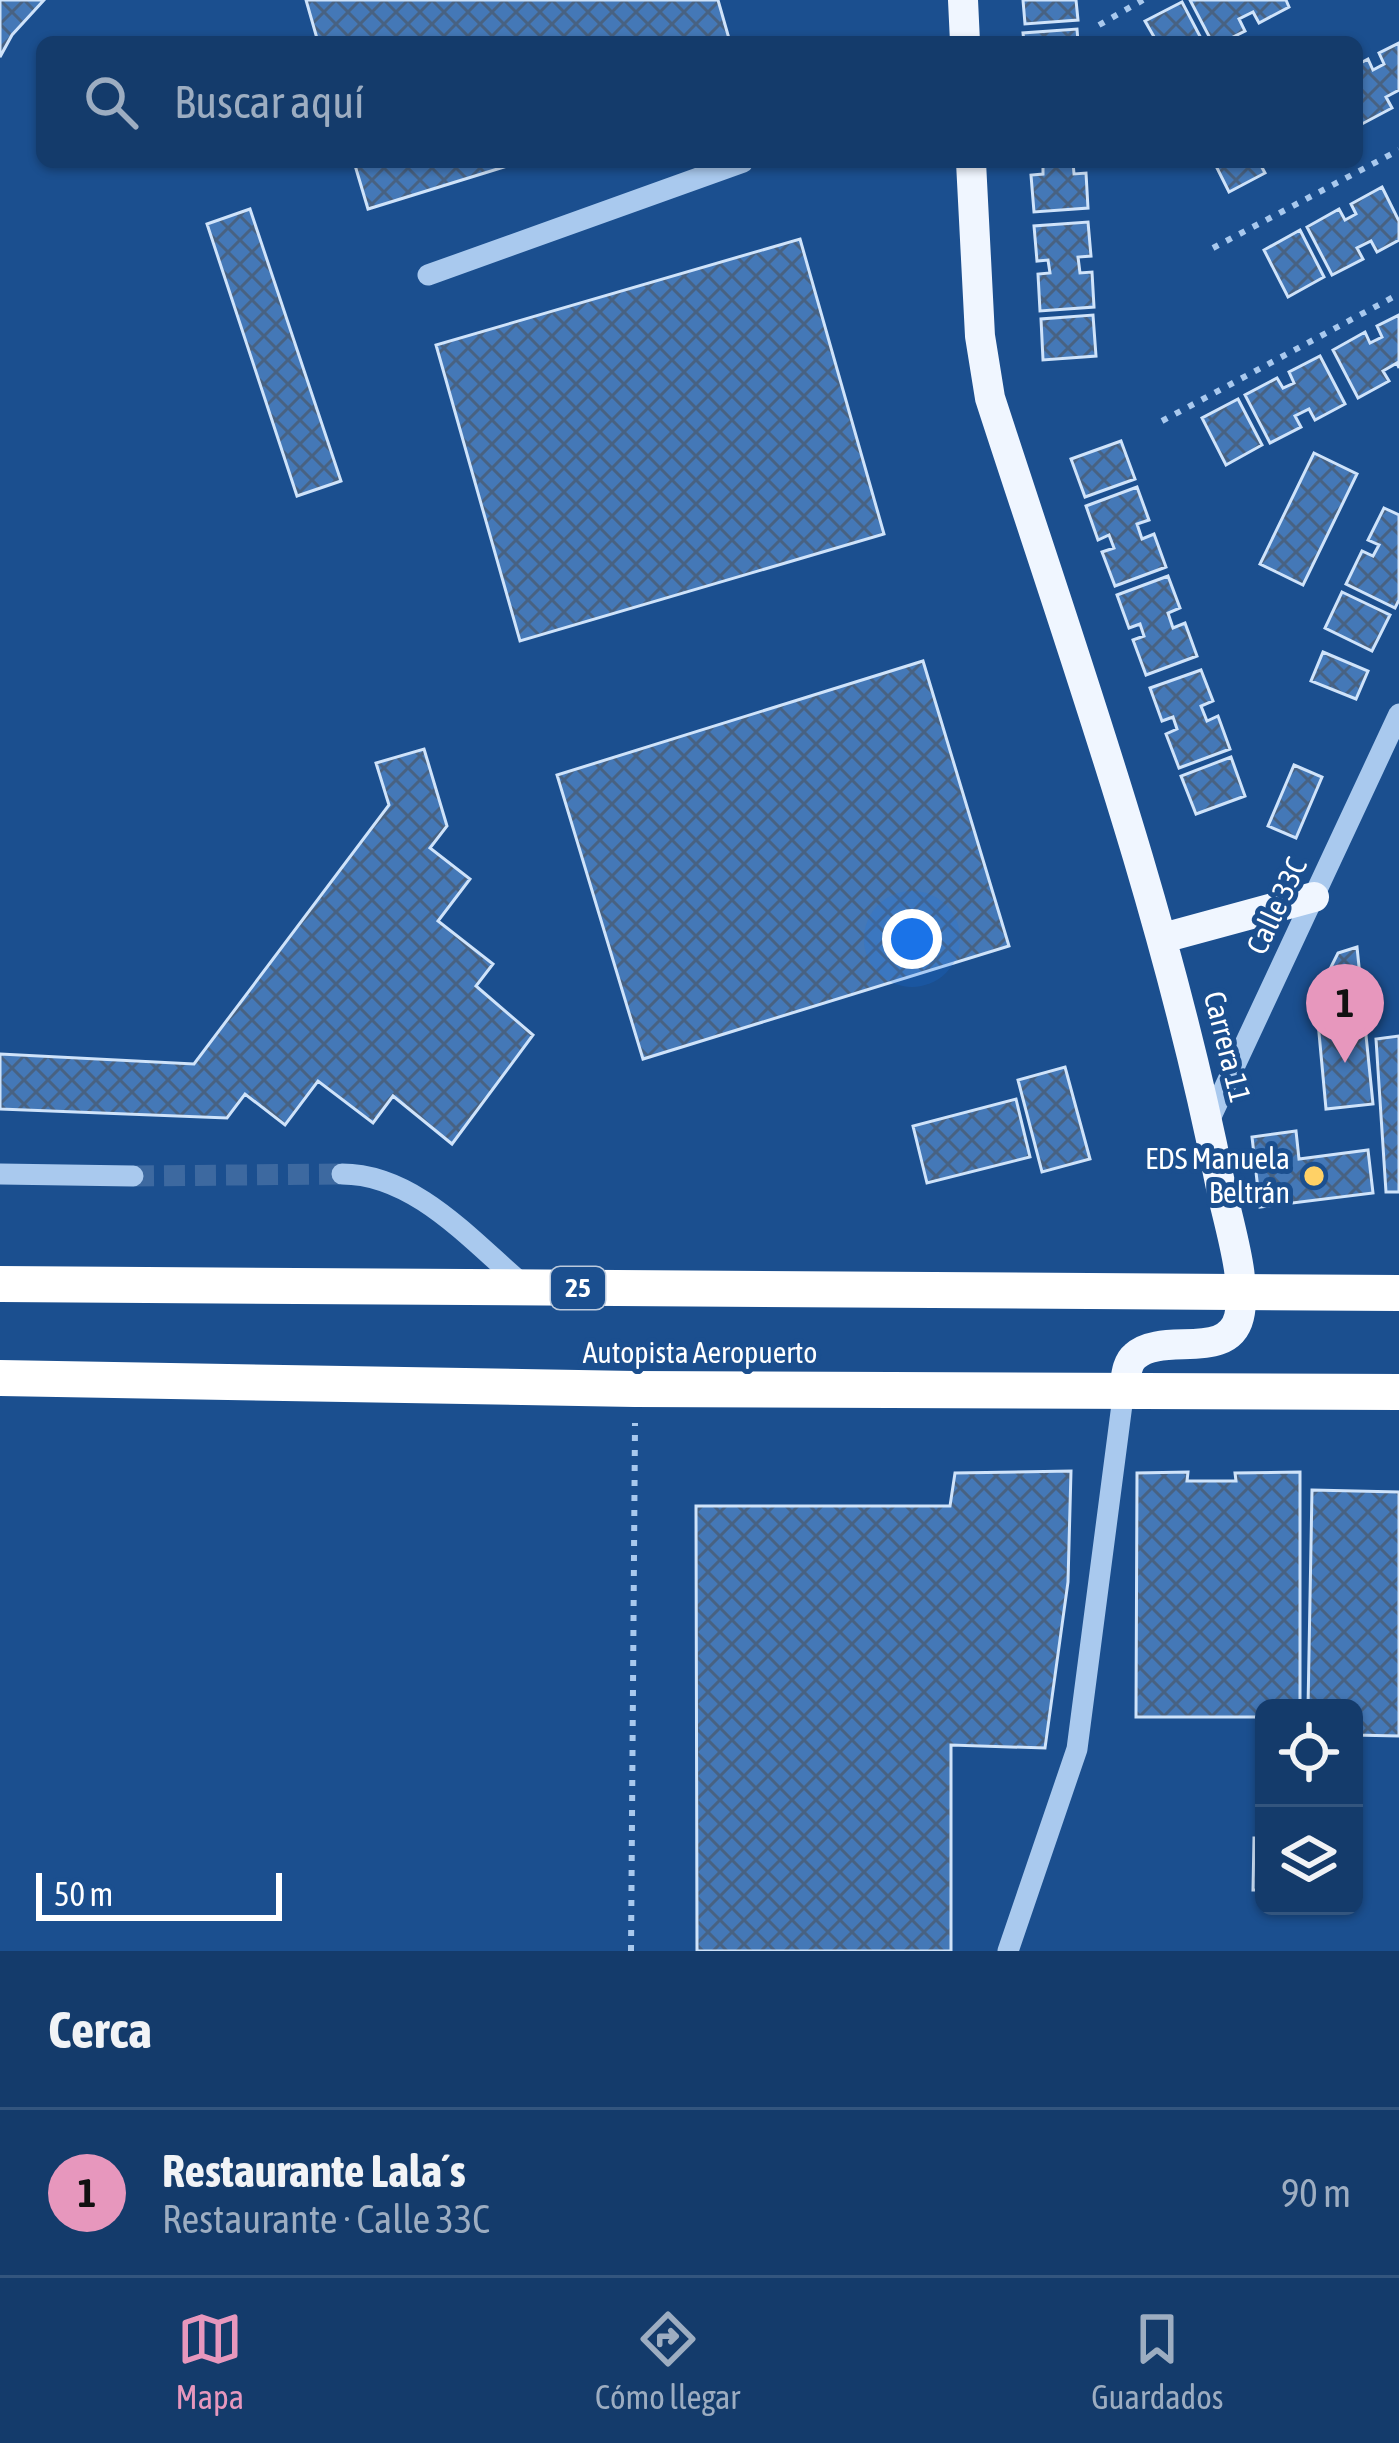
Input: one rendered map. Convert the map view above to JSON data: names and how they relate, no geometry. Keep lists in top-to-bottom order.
{
  "streets": {
    "highway": ["25", "Autopista Aeropuerto"],
    "main road": ["Carrera 11"],
    "street": ["Calle 33C"]
  },
  "crossings": [
    ["Calle 33C", "Carrera 11"],
    ["Carrera 11", "25"]
  ],
  "places": ["EDS Manuela Beltrán"],
  "scale_bar": "50 m",
  "page": {
    "search": "Buscar aquí",
    "pins": "1",
    "scale": "50 m",
    "heading": "Cerca",
    "list": [
      {
        "mark": "1",
        "name": "Restaurante Lala´s",
        "note": "Restaurante · Calle 33C",
        "value": "90 m"
      }
    ],
    "nav": ["Mapa", "Cómo llegar", "Guardados"]
  }
}
